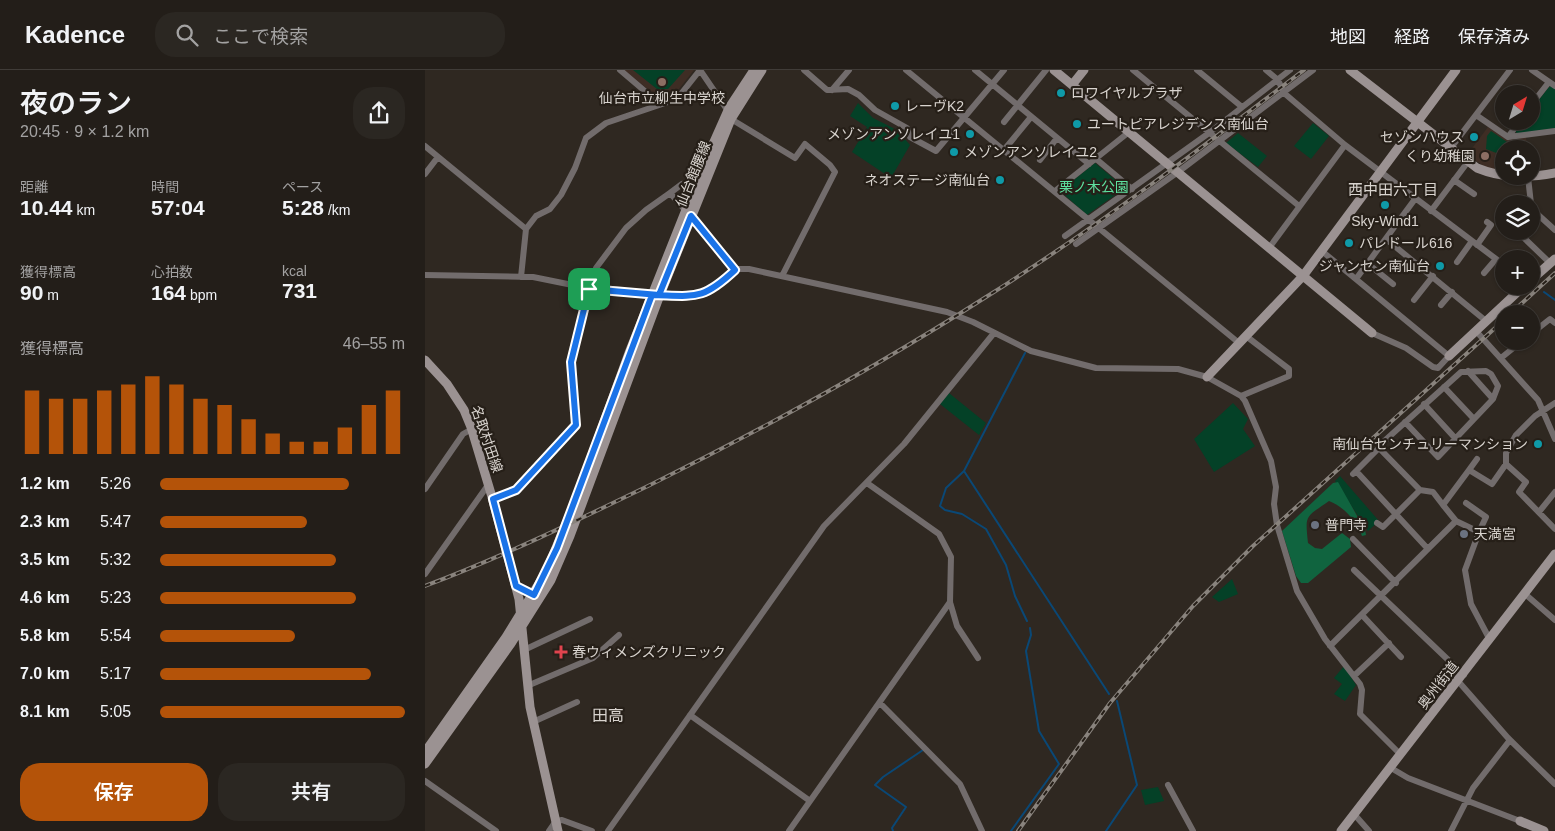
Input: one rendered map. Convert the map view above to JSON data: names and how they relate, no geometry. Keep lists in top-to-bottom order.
{
  "streets": {
    "main road": ["仙台館腰線", "名取村田線", "奥州街道"]
  },
  "crossings": [
    ["仙台館腰線", "名取村田線"]
  ],
  "districts": ["西中田六丁目", "田高"],
  "parks": ["栗ノ木公園"],
  "places": {
    "other": [
      "仙台市立柳生中学校",
      "ロワイヤルプラザ",
      "レーヴK2",
      "ユートピアレジデンス南仙台",
      "メゾンアンソレイユ1",
      "セゾンハウス",
      "メゾンアンソレイユ2",
      "くり幼稚園",
      "ネオステージ南仙台",
      "Sky-Wind1",
      "パレドール616",
      "ジャンセン南仙台",
      "南仙台センチュリーマンション",
      "普門寺",
      "天満宮"
    ],
    "health": ["春ウィメンズクリニック"]
  },
  "north": "top right",
  "page": {
    "header": "Kadence",
    "search": "ここで検索",
    "nav": ["地図", "経路", "保存済み"],
    "heading": ["夜のラン", "20:45 · 9 × 1.2 km"],
    "map_buttons": ["+", "−"],
    "stats": [
      ["距離", "10.44 km"],
      ["時間", "57:04"],
      ["ペース", "5:28 /km"],
      ["獲得標高", "90 m"],
      ["心拍数", "164 bpm"],
      ["kcal", "731"]
    ],
    "chart": ["獲得標高", "46–55 m"],
    "list": [
      {
        "name": "1.2 km",
        "note": "5:26"
      },
      {
        "name": "2.3 km",
        "note": "5:47"
      },
      {
        "name": "3.5 km",
        "note": "5:32"
      },
      {
        "name": "4.6 km",
        "note": "5:23"
      },
      {
        "name": "5.8 km",
        "note": "5:54"
      },
      {
        "name": "7.0 km",
        "note": "5:17"
      },
      {
        "name": "8.1 km",
        "note": "5:05"
      }
    ],
    "buttons": ["保存", "共有"]
  }
}
